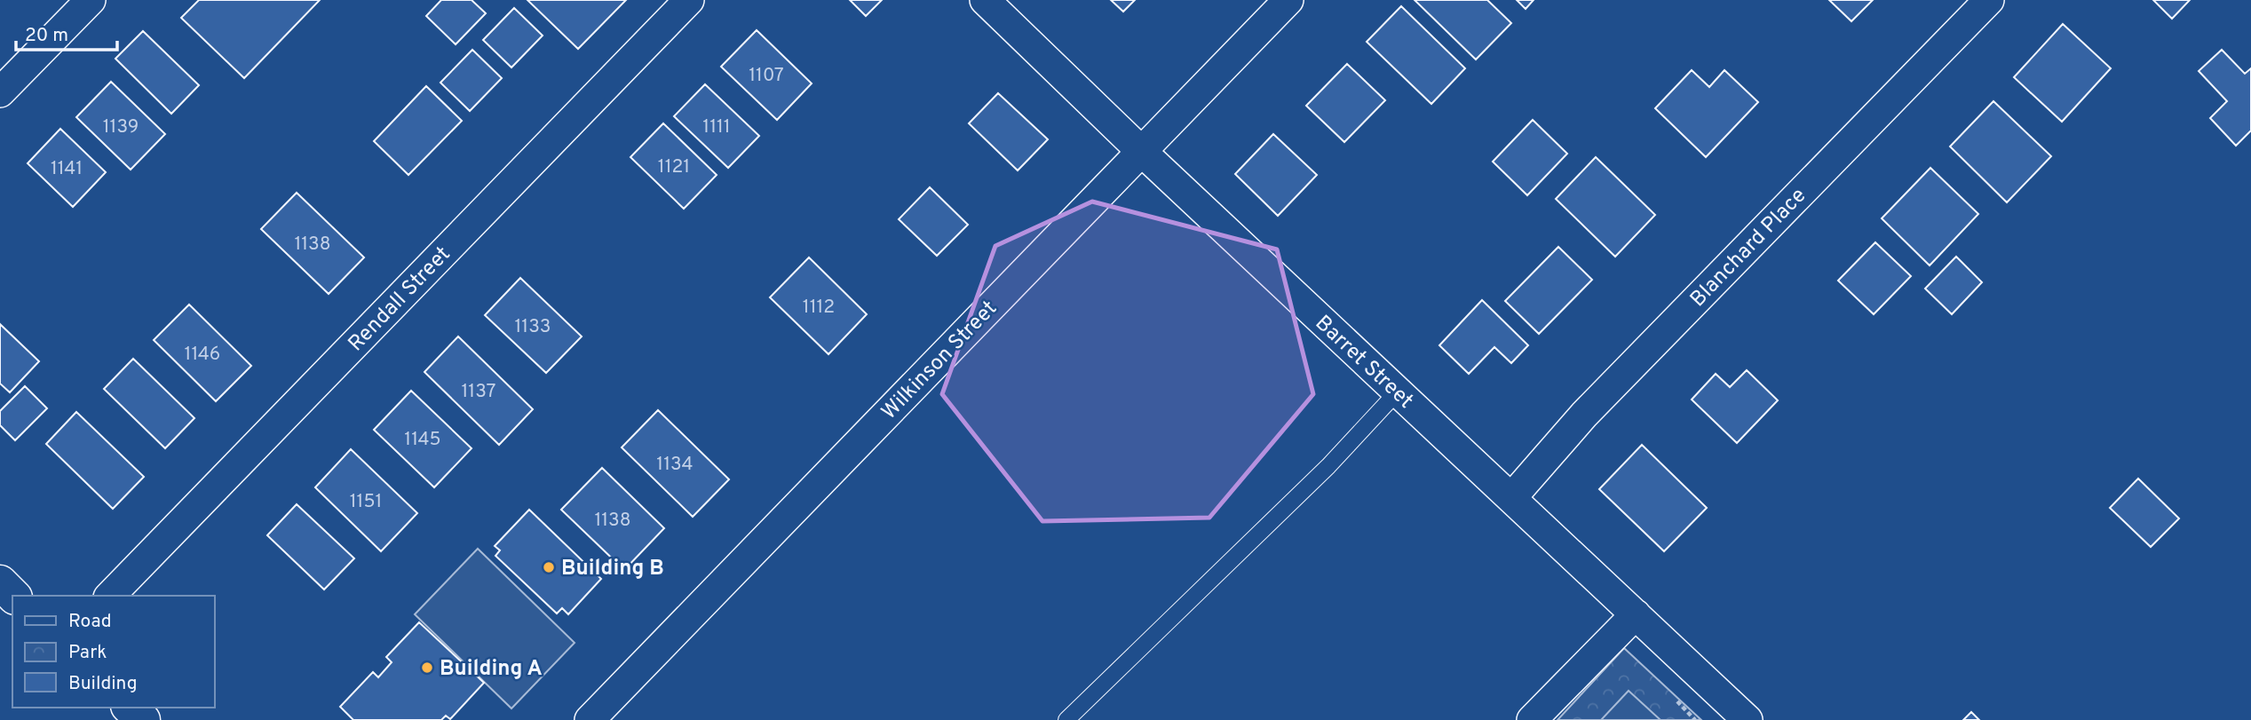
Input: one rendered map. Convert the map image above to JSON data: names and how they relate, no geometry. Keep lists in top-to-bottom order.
{
  "streets": {
    "street": [
      "Blanchard Place",
      "Rendall Street",
      "Wilkinson Street",
      "Barret Street"
    ]
  },
  "crossings": [
    ["Blanchard Place", "Barret Street"],
    ["Wilkinson Street", "Barret Street"]
  ],
  "places": ["Building B", "Building A"],
  "house_numbers": [
    "1107",
    "1139",
    "1111",
    "1121",
    "1141",
    "1138",
    "1112",
    "1133",
    "1146",
    "1137",
    "1145",
    "1134",
    "1151",
    "1138"
  ],
  "legend": ["Road", "Park", "Building"],
  "scale_bar": "20 m"
}
